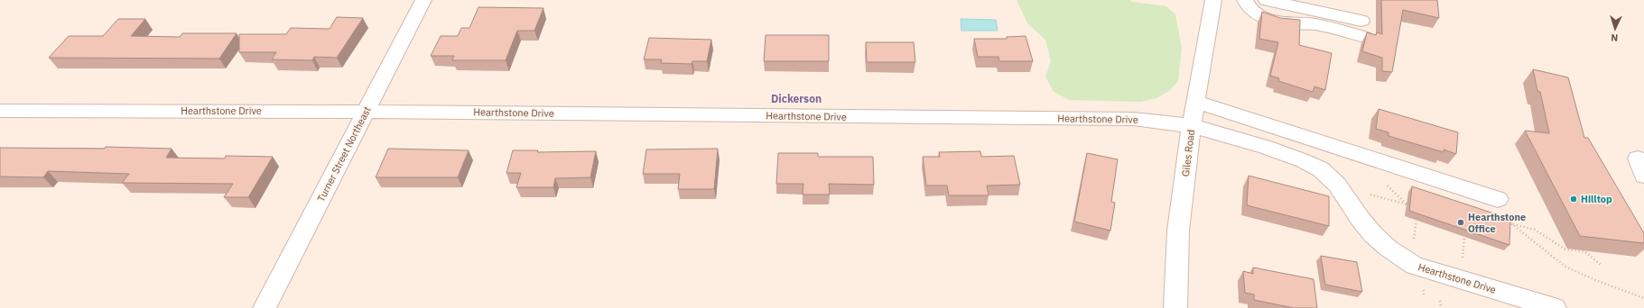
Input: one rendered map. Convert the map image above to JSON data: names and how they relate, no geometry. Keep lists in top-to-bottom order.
{
  "streets": {
    "street": ["Hearthstone Drive", "Giles Road", "Turner Street Northeast"]
  },
  "crossings": [
    ["Hearthstone Drive", "Giles Road"],
    ["Hearthstone Drive", "Turner Street Northeast"]
  ],
  "districts": ["Dickerson"],
  "places": ["Hilltop", "Hearthstone Office"],
  "north": "bottom"
}
